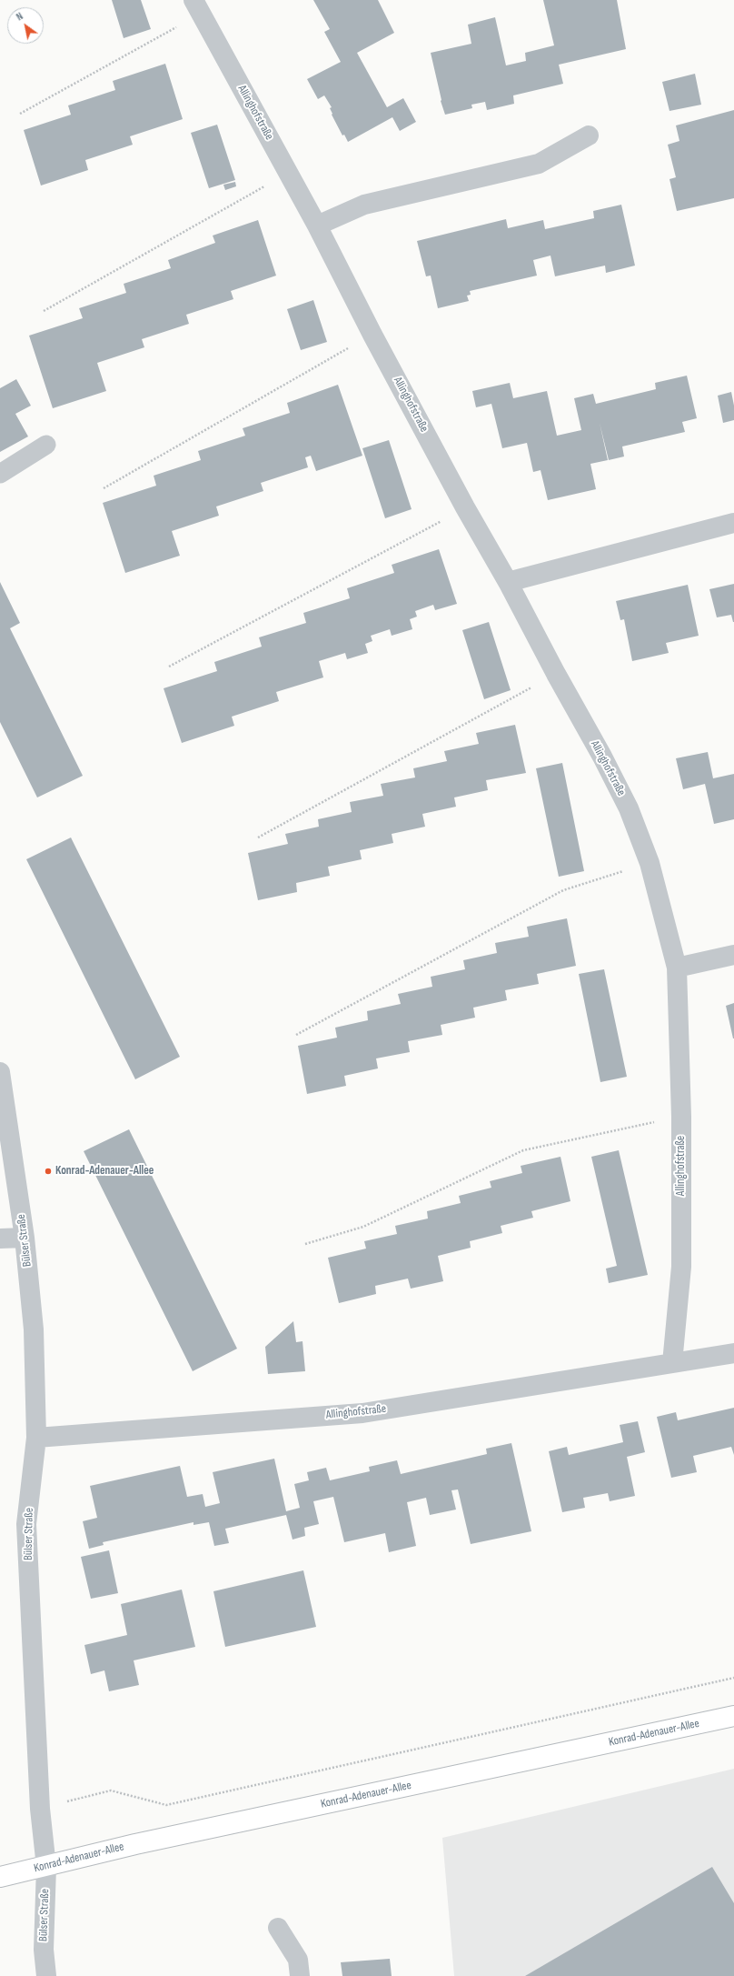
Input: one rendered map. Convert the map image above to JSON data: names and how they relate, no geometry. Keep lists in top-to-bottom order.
{
  "streets": {
    "main road": ["Konrad-Adenauer-Allee"],
    "street": ["Allinghofstraße", "Bülser Straße"]
  },
  "crossings": [
    ["Allinghofstraße", "Bülser Straße"],
    ["Bülser Straße", "Konrad-Adenauer-Allee"]
  ],
  "places": ["Konrad-Adenauer-Allee"],
  "north": "top left"
}
